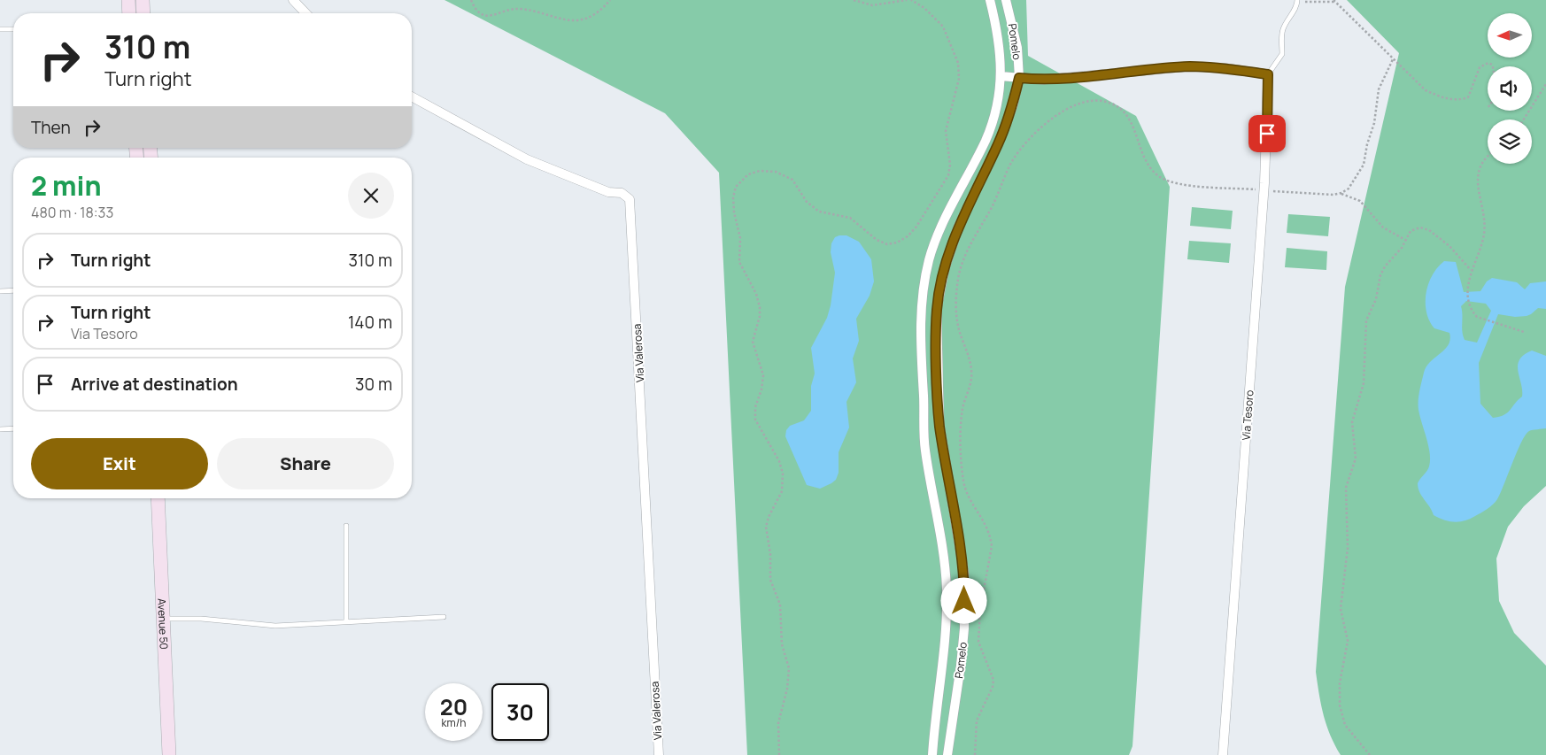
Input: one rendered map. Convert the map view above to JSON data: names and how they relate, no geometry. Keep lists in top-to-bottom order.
{
  "streets": {
    "main road": ["Avenue 50"],
    "street": ["Pomelo", "Via Valerosa", "Via Tesoro"]
  },
  "north": "left",
  "page": {
    "turn": ["310 m", "Turn right"],
    "then": "Then",
    "heading": ["2 min", "480 m · 18:33"],
    "list": [
      {
        "name": "Turn right",
        "value": "310 m"
      },
      {
        "name": "Turn right",
        "note": "Via Tesoro",
        "value": "140 m"
      },
      {
        "name": "Arrive at destination",
        "value": "30 m"
      }
    ],
    "buttons": ["Exit", "Share"],
    "speed": "20 km/h",
    "limit": "30"
  }
}
